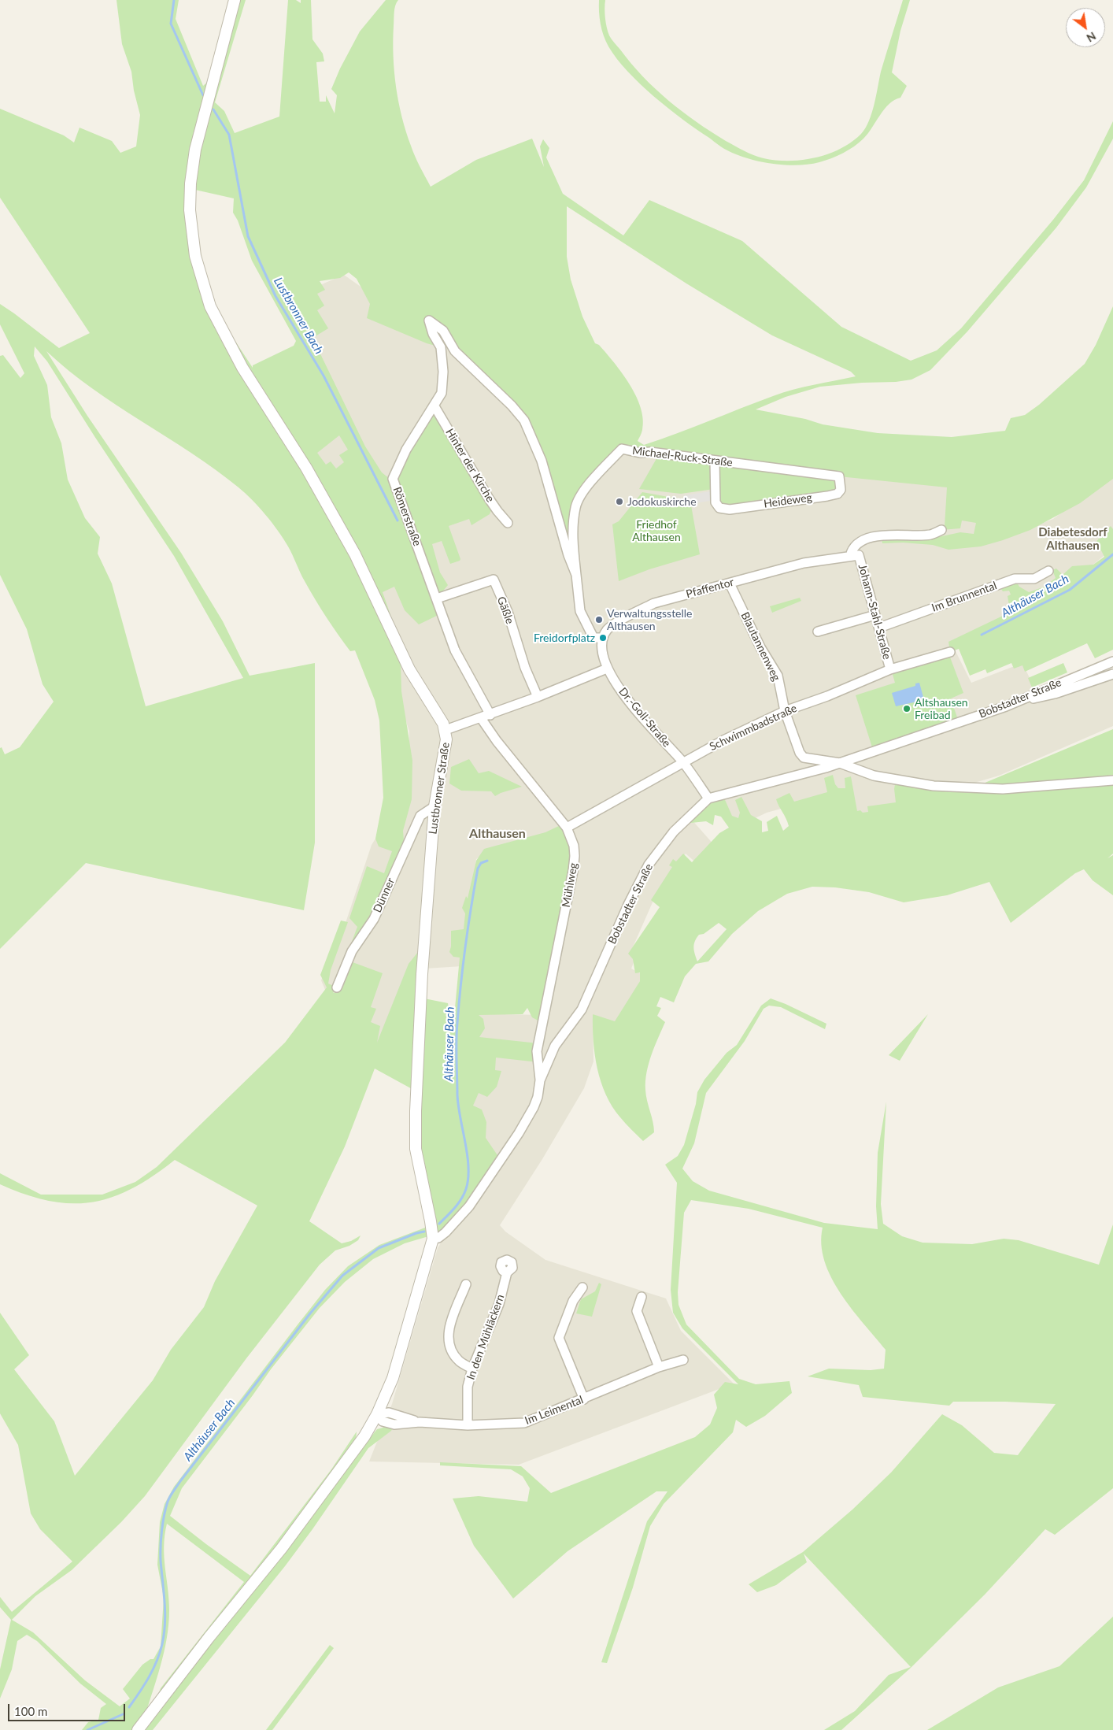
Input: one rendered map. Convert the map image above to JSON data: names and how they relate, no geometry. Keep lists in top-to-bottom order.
{
  "streets": {
    "street": [
      "Michael-Ruck-Straße",
      "Hinter der Kirche",
      "Heideweg",
      "Römerstraße",
      "Pfaffentor",
      "Im Brunnental",
      "Gäßle",
      "Johann-Stahl-Straße",
      "Blautannenweg",
      "Bobstadter Straße",
      "Dr.-Goll-Straße",
      "Schwimmbadstraße",
      "Lustbronner Straße",
      "Mühlweg",
      "Dünner",
      "In den Mühläckern",
      "Im Leimental"
    ]
  },
  "crossings": [
    ["Michael-Ruck-Straße", "Heideweg"],
    ["Michael-Ruck-Straße", "Römerstraße"],
    ["Michael-Ruck-Straße", "Pfaffentor"],
    ["Hinter der Kirche", "Römerstraße"],
    ["Römerstraße", "Gäßle"],
    ["Pfaffentor", "Johann-Stahl-Straße"],
    ["Pfaffentor", "Blautannenweg"],
    ["Im Brunnental", "Johann-Stahl-Straße"],
    ["Johann-Stahl-Straße", "Schwimmbadstraße"],
    ["Blautannenweg", "Bobstadter Straße"],
    ["Blautannenweg", "Schwimmbadstraße"],
    ["Bobstadter Straße", "Dr.-Goll-Straße"],
    ["Bobstadter Straße", "Lustbronner Straße"],
    ["Bobstadter Straße", "Mühlweg"],
    ["Dr.-Goll-Straße", "Schwimmbadstraße"],
    ["Schwimmbadstraße", "Mühlweg"],
    ["Lustbronner Straße", "Dünner"],
    ["In den Mühläckern", "Im Leimental"]
  ],
  "districts": ["Diabetesdorf Althausen", "Althausen"],
  "water": ["Lustbronner Bach", "Althäuser Bach"],
  "parks": ["Friedhof Althausen"],
  "places": [
    "Jodokuskirche",
    "Verwaltungsstelle Althausen",
    "Freidorfplatz",
    "Altshausen Freibad"
  ],
  "scale_bar": "100 m",
  "north": "bottom right"
}
